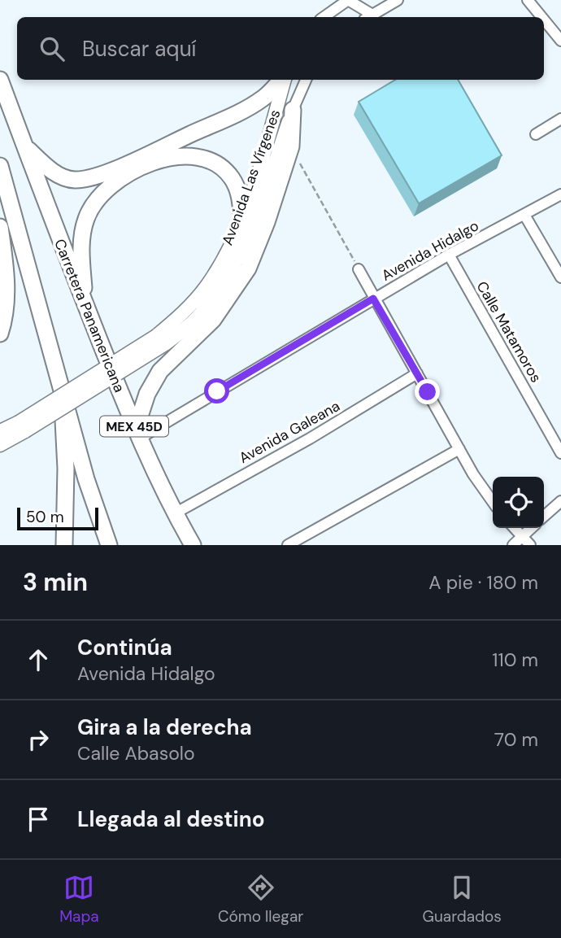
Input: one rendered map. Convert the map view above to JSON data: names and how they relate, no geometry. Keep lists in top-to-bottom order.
{
  "streets": {
    "highway": ["Carretera Panamericana", "MEX 45D"],
    "main road": ["Avenida Las Vírgenes"],
    "street": ["Avenida Hidalgo", "Calle Matamoros", "Avenida Galeana"]
  },
  "crossings": [
    ["Avenida Hidalgo", "Carretera Panamericana"],
    ["Avenida Hidalgo", "Calle Matamoros"],
    ["Carretera Panamericana", "Avenida Galeana"]
  ],
  "scale_bar": "50 m",
  "page": {
    "search": "Buscar aquí",
    "scale": "50 m",
    "heading": ["3 min", "A pie · 180 m"],
    "list": [
      ["Continúa", "Avenida Hidalgo", "110 m"],
      ["Gira a la derecha", "Calle Abasolo", "70 m"],
      "Llegada al destino"
    ],
    "nav": ["Mapa", "Cómo llegar", "Guardados"]
  }
}
